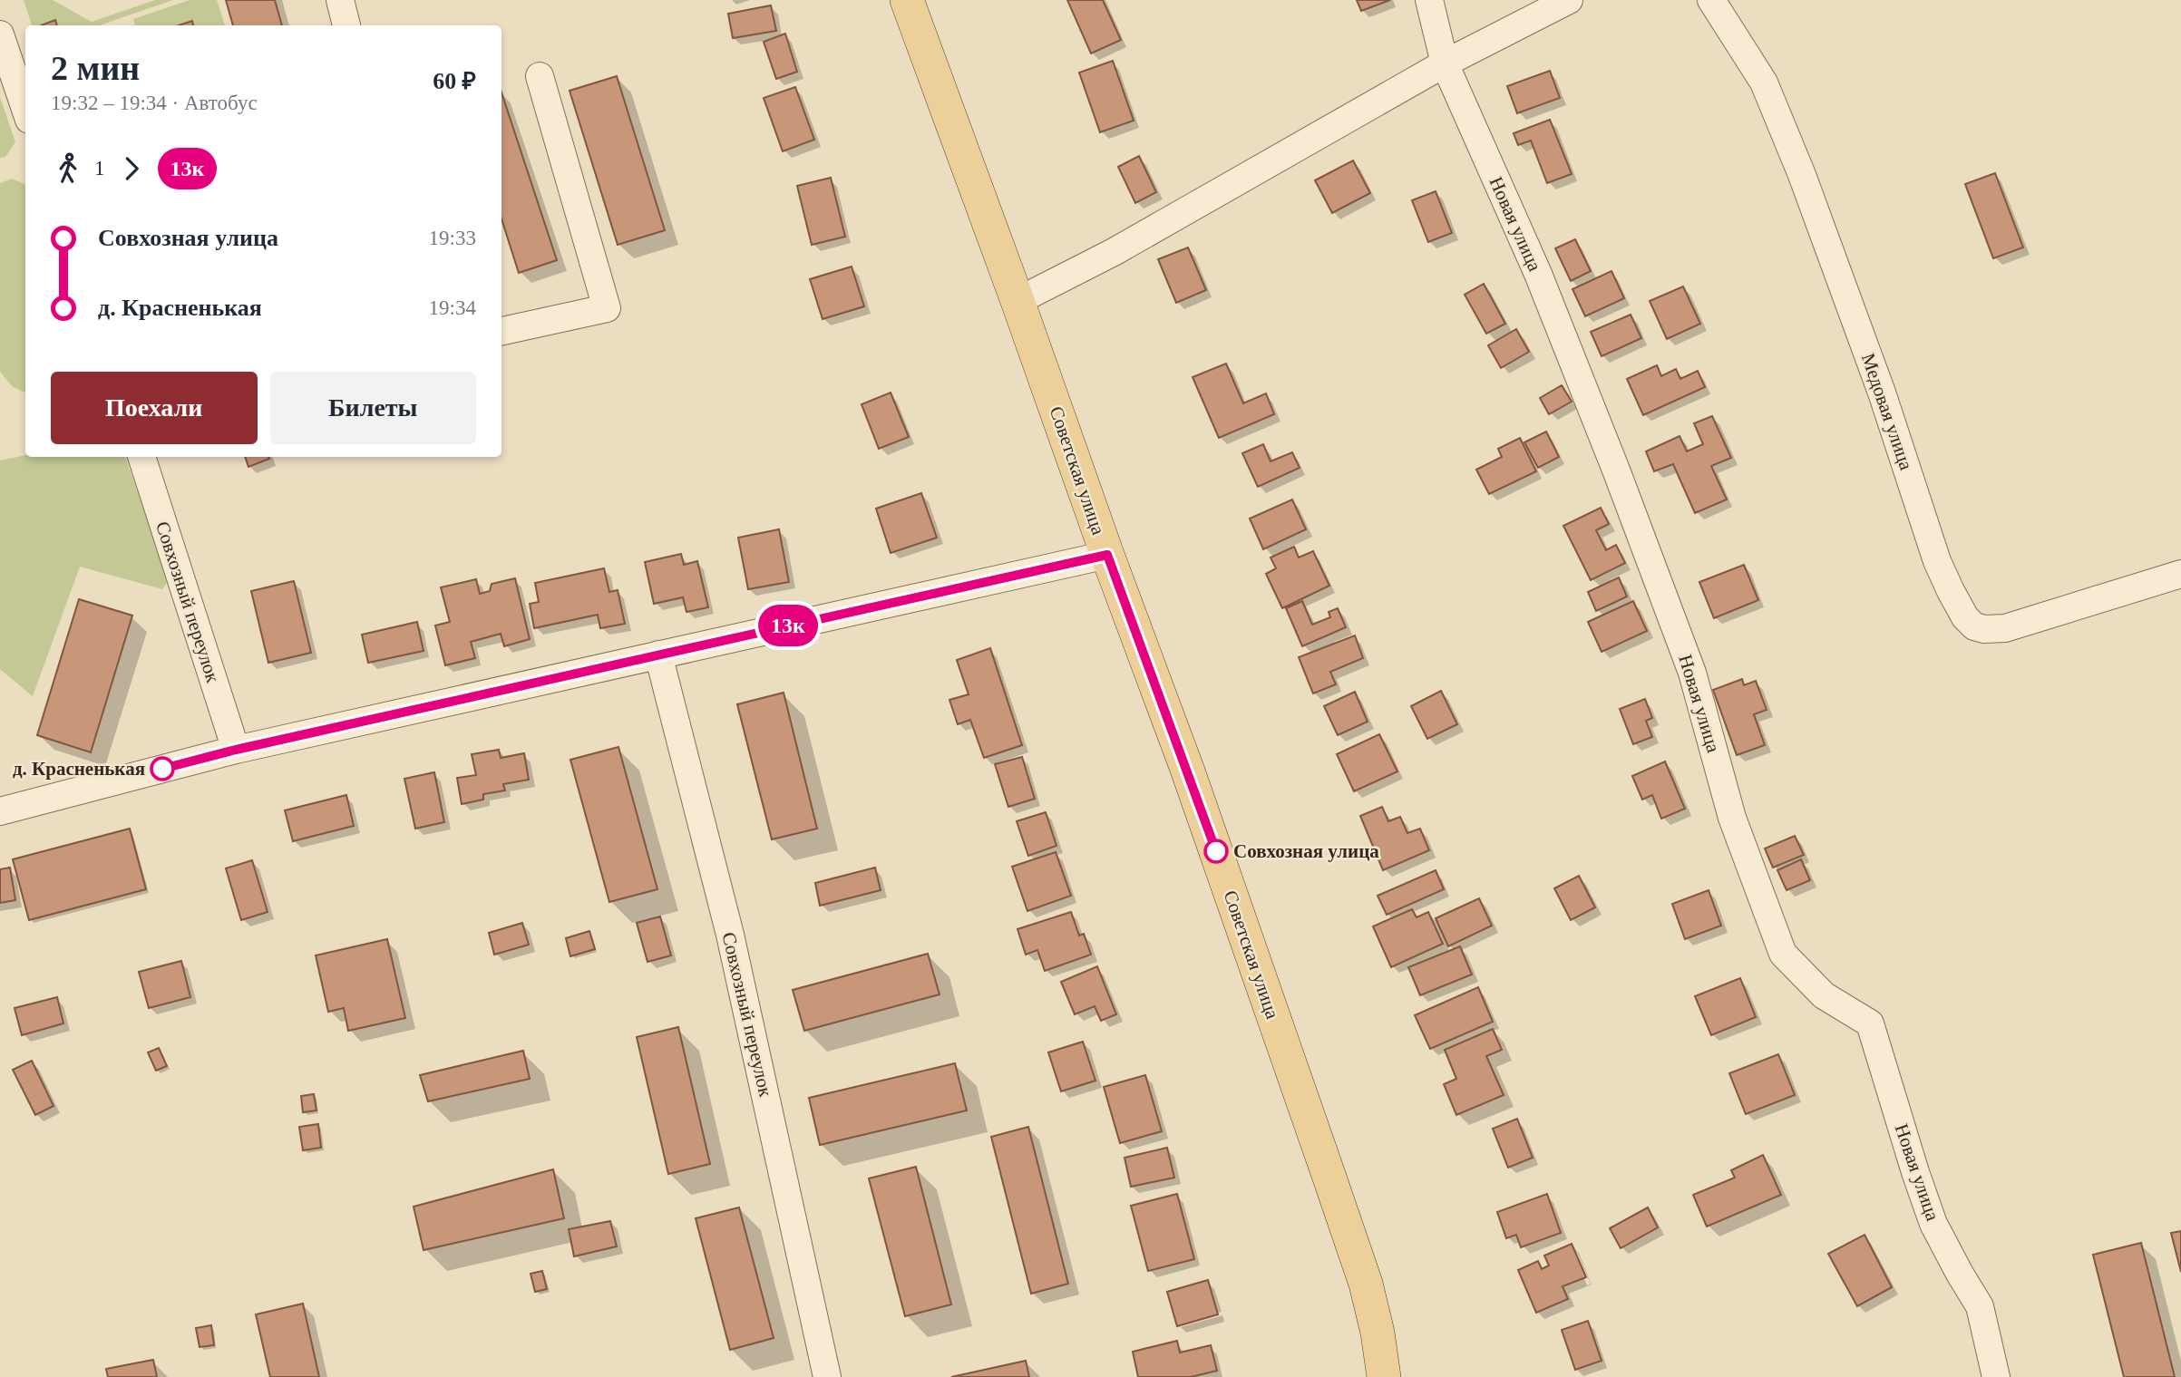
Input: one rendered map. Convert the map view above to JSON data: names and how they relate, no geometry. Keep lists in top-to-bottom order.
{
  "streets": {
    "main road": ["Советская улица"],
    "street": ["Новая улица", "Медовая улица", "Совхозный переулок"]
  },
  "places": ["д. Красненькая", "Совхозная улица"],
  "lines": ["bus line 13к"],
  "page": {
    "on_map": "13к",
    "heading": ["2 мин", "19:32 – 19:34 · Автобус", "60 ₽"],
    "legs": ["1", "13к"],
    "list": [
      {
        "name": "Совхозная улица",
        "value": "19:33"
      },
      {
        "name": "д. Красненькая",
        "value": "19:34"
      }
    ],
    "buttons": ["Поехали", "Билеты"]
  }
}
